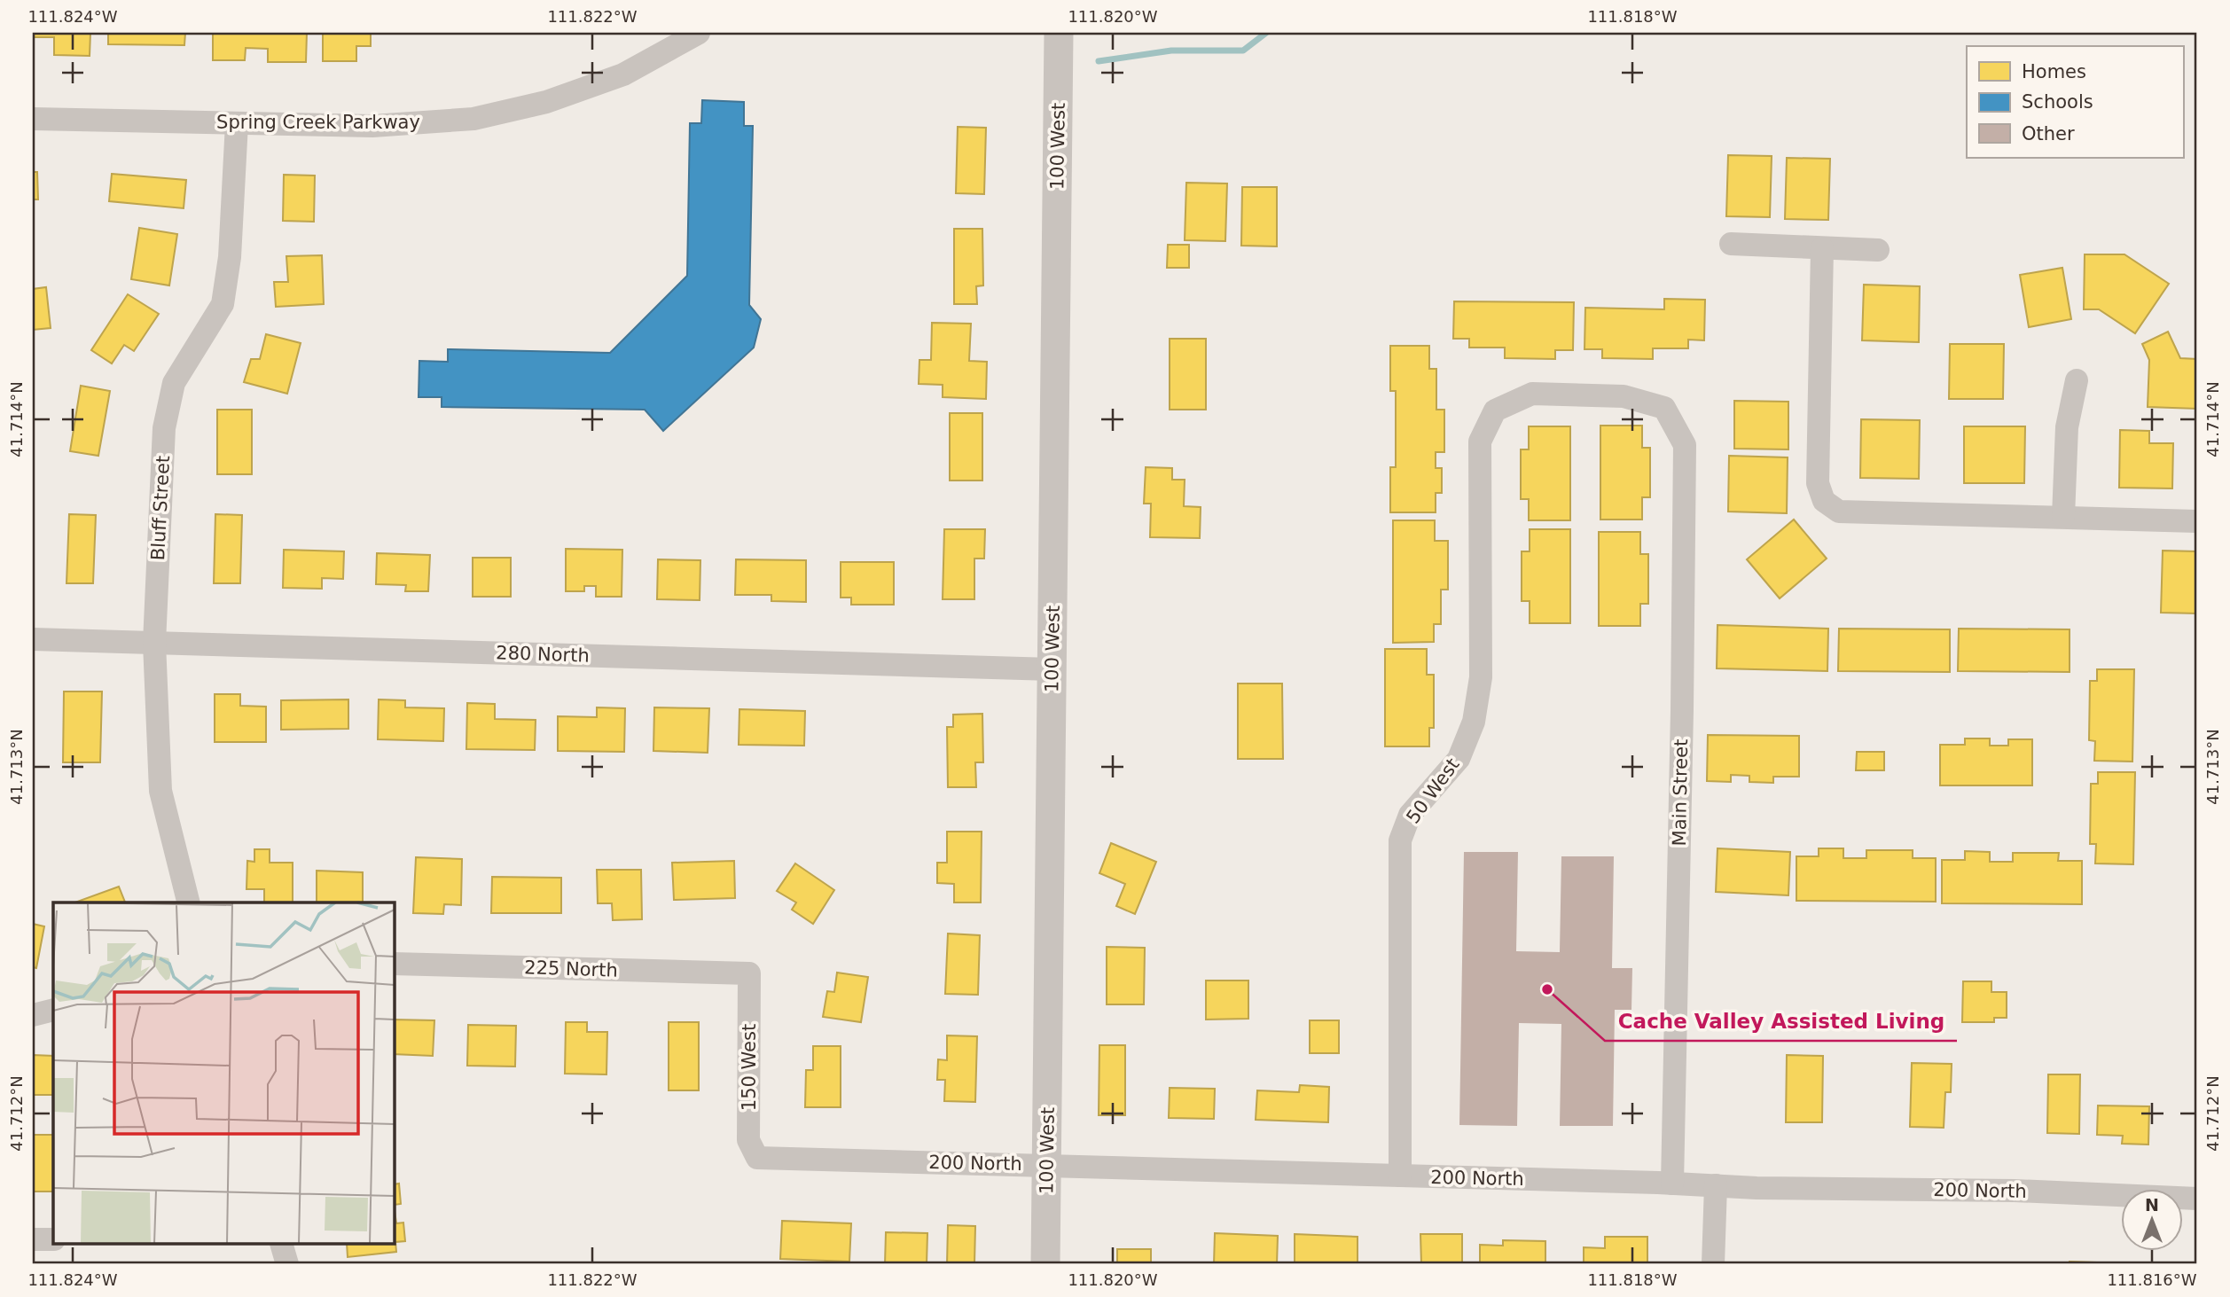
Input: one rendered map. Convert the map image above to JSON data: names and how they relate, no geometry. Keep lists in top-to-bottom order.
{
  "streets": {
    "street": [
      "Spring Creek Parkway",
      "100 West",
      "Bluff Street",
      "280 North",
      "50 West",
      "Main Street",
      "225 North",
      "150 West",
      "200 North"
    ]
  },
  "crossings": [
    ["Spring Creek Parkway", "Bluff Street"],
    ["100 West", "280 North"],
    ["100 West", "200 North"],
    ["Bluff Street", "280 North"],
    ["50 West", "Main Street"],
    ["50 West", "200 North"],
    ["Main Street", "200 North"],
    ["225 North", "150 West"],
    ["150 West", "200 North"]
  ],
  "places": ["Cache Valley Assisted Living"],
  "legend": ["Homes", "Schools", "Other"],
  "north": "top",
  "coordinates": [
    "111.824°W",
    "111.822°W",
    "111.820°W",
    "111.818°W",
    "41.714°N",
    "41.713°N",
    "41.712°N",
    "111.816°W"
  ]
}
